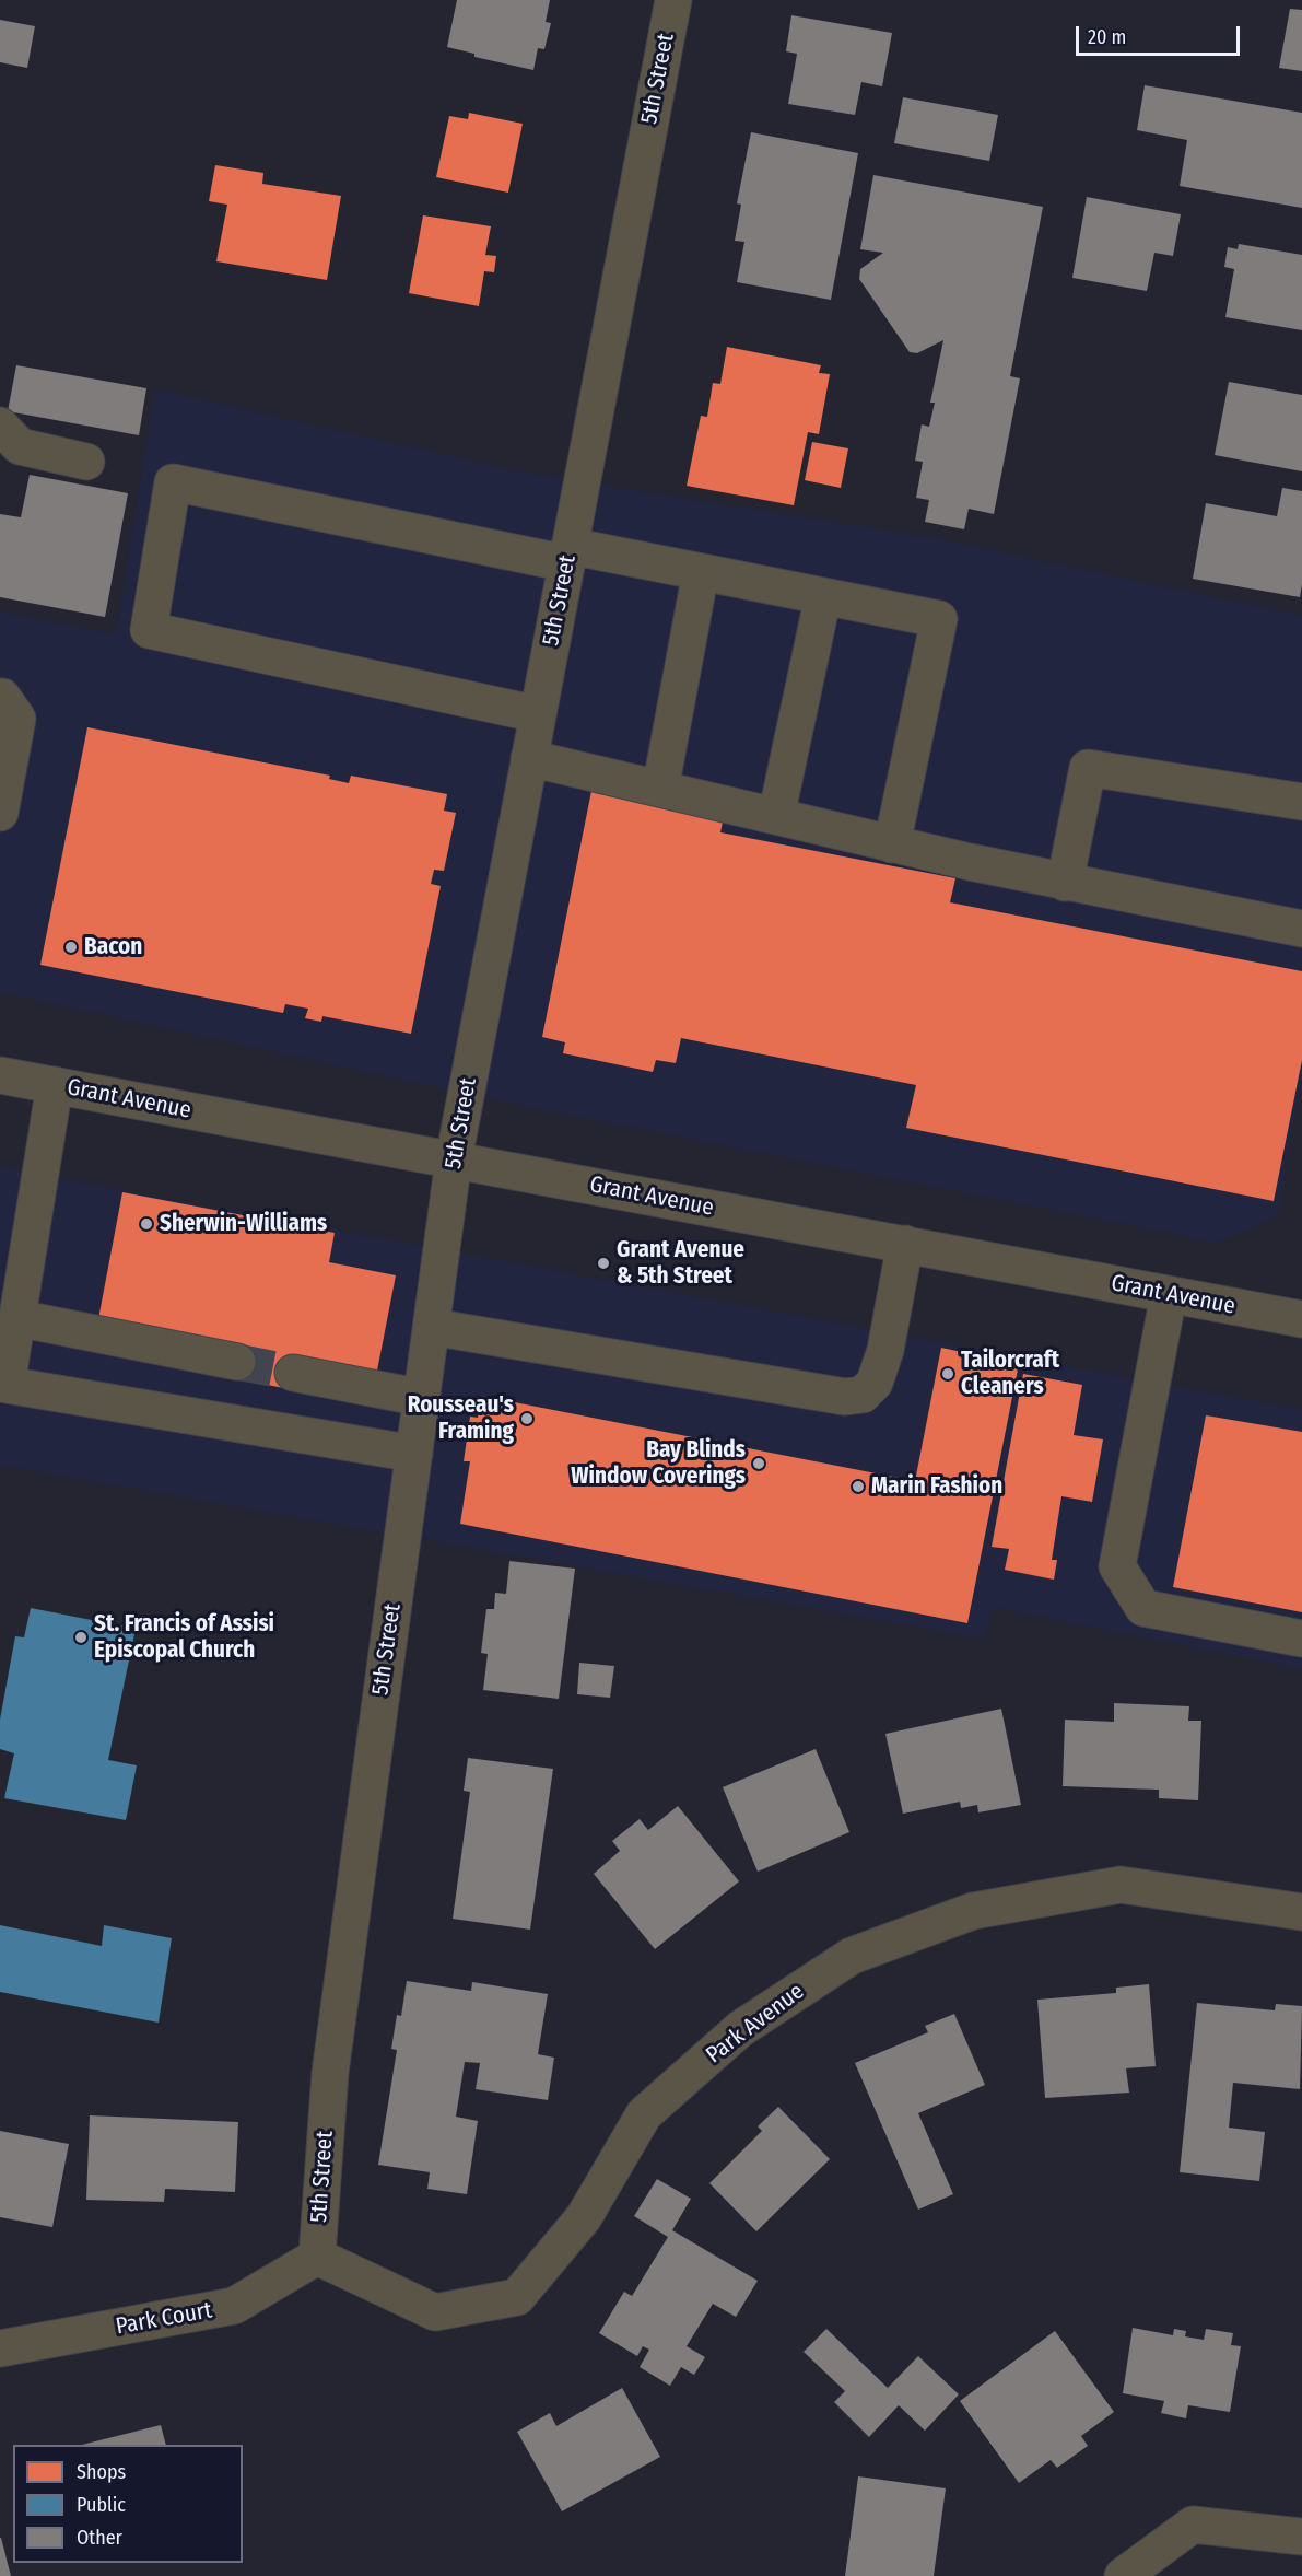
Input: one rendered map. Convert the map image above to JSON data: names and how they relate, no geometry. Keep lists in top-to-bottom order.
{
  "streets": {
    "street": [
      "5th Street",
      "Grant Avenue",
      "Park Avenue",
      "Park Court"
    ]
  },
  "crossings": [
    ["5th Street", "Grant Avenue"],
    ["5th Street", "Park Avenue"],
    ["5th Street", "Park Court"],
    ["Park Avenue", "Park Court"]
  ],
  "places": [
    "Bacon",
    "Sherwin-Williams",
    "Grant Avenue & 5th Street",
    "Tailorcraft Cleaners",
    "Rousseau's Framing",
    "Bay Blinds Window Coverings",
    "Marin Fashion",
    "St. Francis of Assisi Episcopal Church"
  ],
  "legend": ["Shops", "Public", "Other"],
  "scale_bar": "20 m"
}
